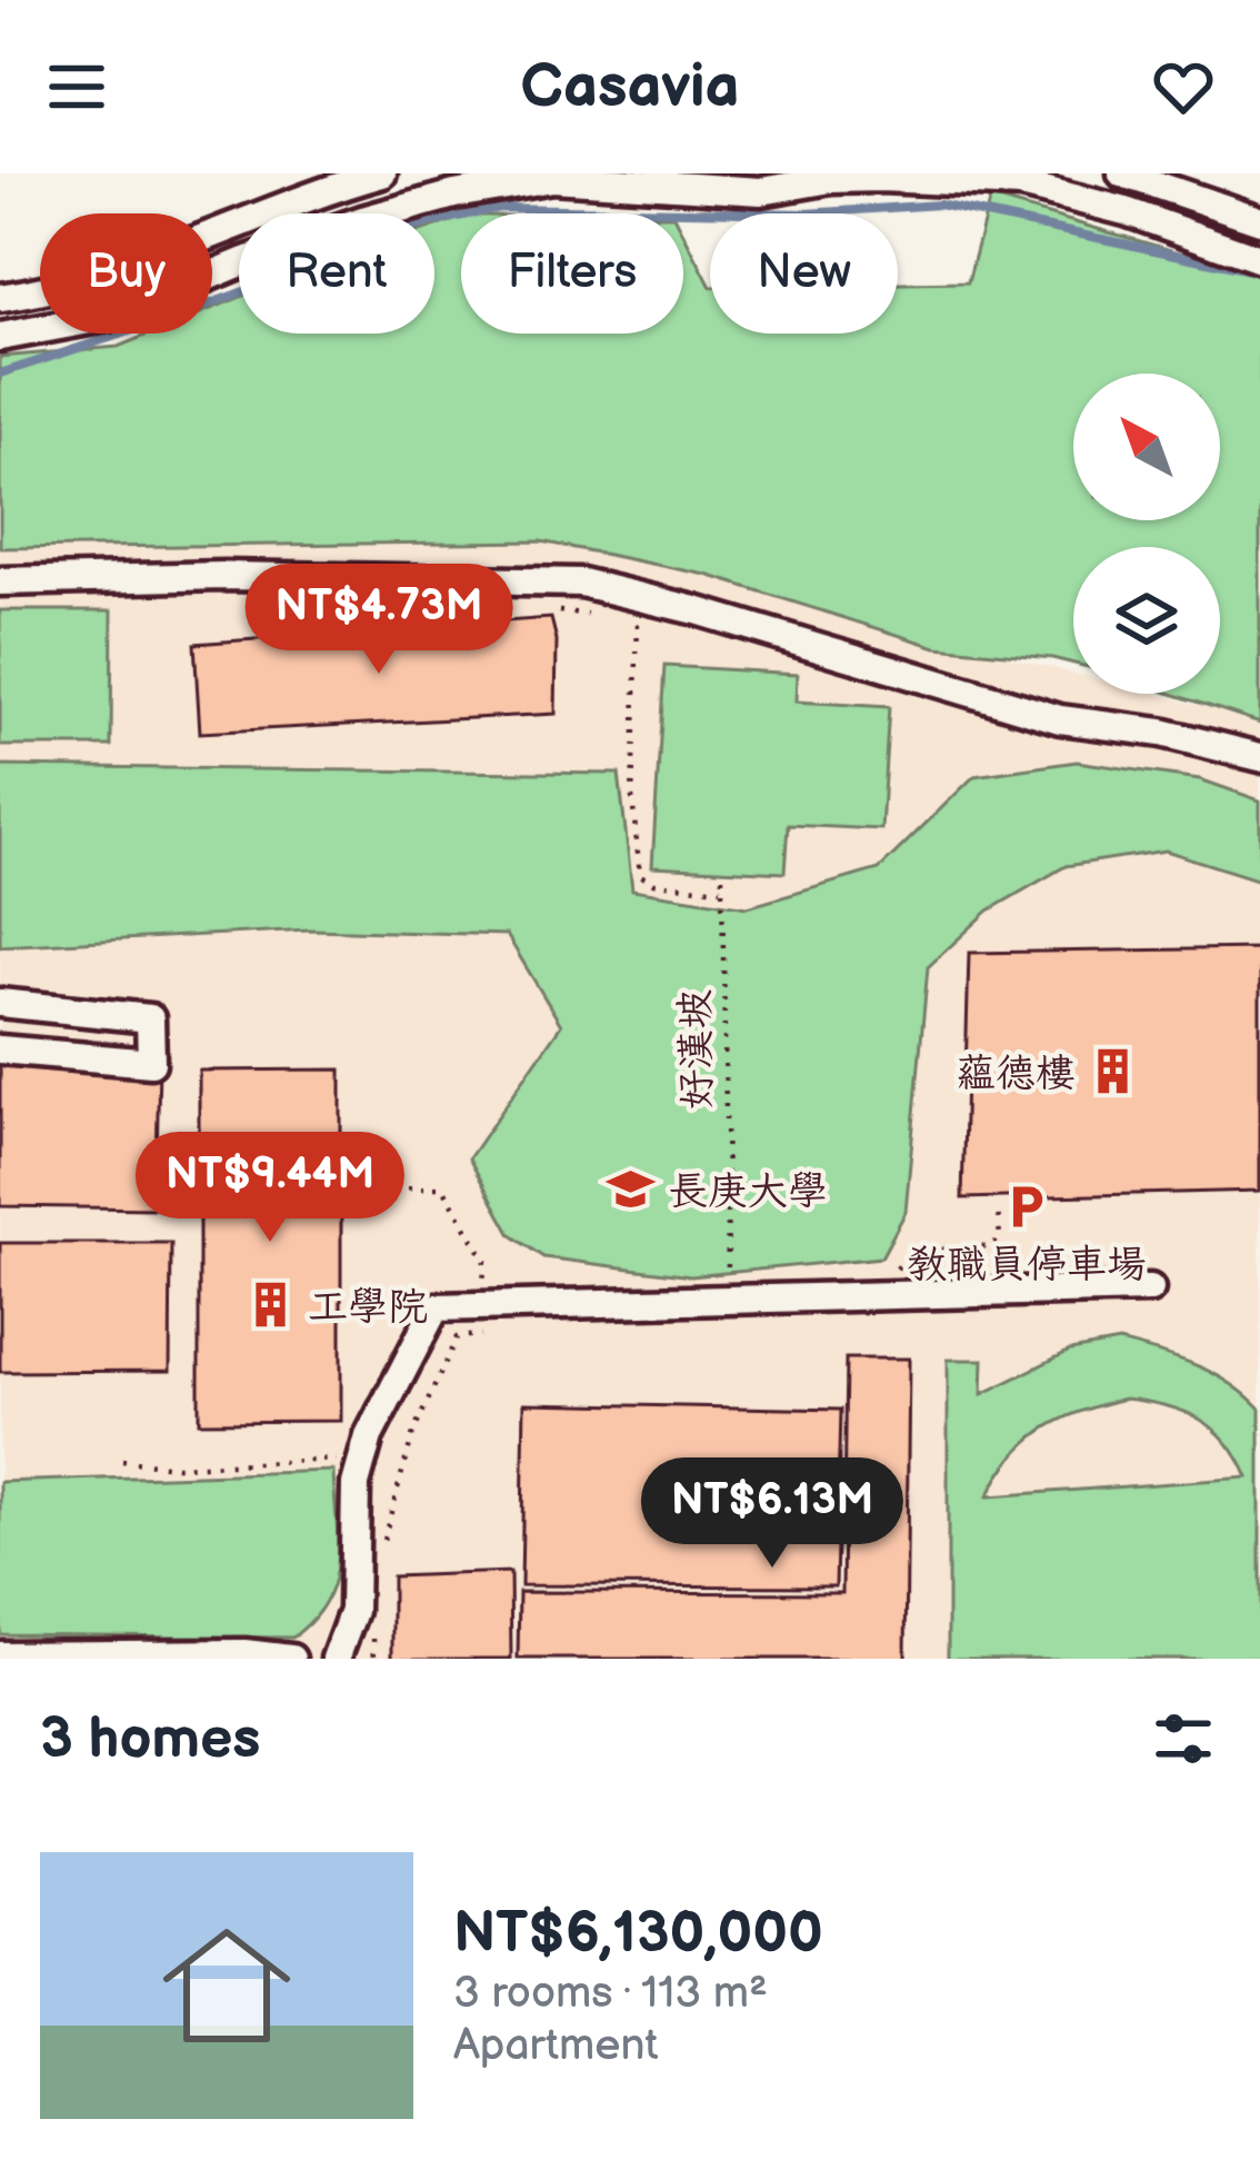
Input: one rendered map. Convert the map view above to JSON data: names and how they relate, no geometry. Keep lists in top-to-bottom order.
{
  "streets": {
    "path": ["好漢坡"]
  },
  "places": {
    "building": ["蘊德樓", "工學院"],
    "school or university": ["長庚大學"],
    "parking": ["教職員停車場"]
  },
  "north": "top left",
  "page": {
    "header": "Casavia",
    "chip": [
      "Buy",
      "Rent",
      "Filters",
      "New"
    ],
    "price": ["NT$4.73M", "NT$9.44M", "NT$6.13M"],
    "heading": "3 homes",
    "list": [
      {
        "name": "NT$6,130,000",
        "note": "3 rooms · 113 m² · Apartment"
      }
    ]
  }
}
